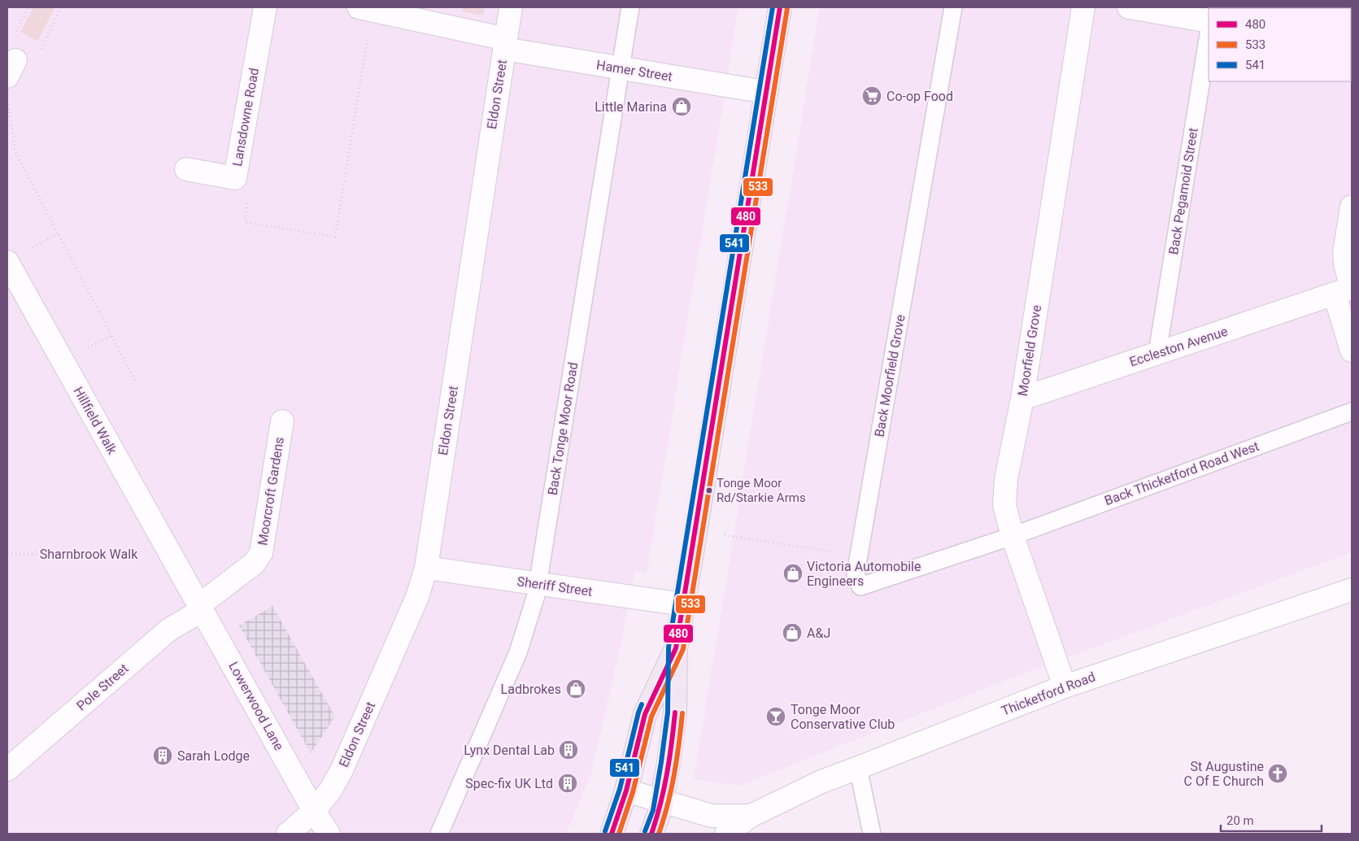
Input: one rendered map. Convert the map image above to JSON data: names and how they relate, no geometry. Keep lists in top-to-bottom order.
{
  "streets": {
    "street": [
      "Hamer Street",
      "Eldon Street",
      "Lansdowne Road",
      "Eccleston Avenue",
      "Moorfield Grove",
      "Hillfield Walk",
      "Moorcroft Gardens",
      "Sheriff Street",
      "Pole Street",
      "Thicketford Road",
      "Lowerwood Lane"
    ],
    "lane": [
      "Back Pegamoid Street",
      "Back Moorfield Grove",
      "Back Tonge Moor Road",
      "Back Thicketford Road West"
    ],
    "path": ["Sharnbrook Walk"]
  },
  "crossings": [
    ["Hamer Street", "Eldon Street"],
    ["Hamer Street", "Back Tonge Moor Road"],
    ["Eldon Street", "Sheriff Street"],
    ["Eldon Street", "Lowerwood Lane"],
    ["Back Pegamoid Street", "Eccleston Avenue"],
    ["Eccleston Avenue", "Moorfield Grove"],
    ["Moorfield Grove", "Back Moorfield Grove"],
    ["Moorfield Grove", "Back Thicketford Road West"],
    ["Moorfield Grove", "Thicketford Road"],
    ["Back Moorfield Grove", "Back Thicketford Road West"],
    ["Hillfield Walk", "Sharnbrook Walk"],
    ["Hillfield Walk", "Lowerwood Lane"],
    ["Back Tonge Moor Road", "Sheriff Street"],
    ["Moorcroft Gardens", "Pole Street"],
    ["Moorcroft Gardens", "Lowerwood Lane"],
    ["Pole Street", "Lowerwood Lane"]
  ],
  "places": {
    "supermarket": ["Co-op Food"],
    "shop": [
      "Little Marina",
      "Victoria Automobile Engineers",
      "A&J",
      "Ladbrokes"
    ],
    "other": ["Tonge Moor Rd/Starkie Arms"],
    "bar": ["Tonge Moor Conservative Club"],
    "building": ["Lynx Dental Lab", "Sarah Lodge", "Spec-fix UK Ltd"],
    "church": ["St Augustine C Of E Church"]
  },
  "lines": ["transit line 480", "transit line 541", "transit line 533"],
  "legend": ["480", "533", "541"],
  "scale_bar": "20 m"
}
